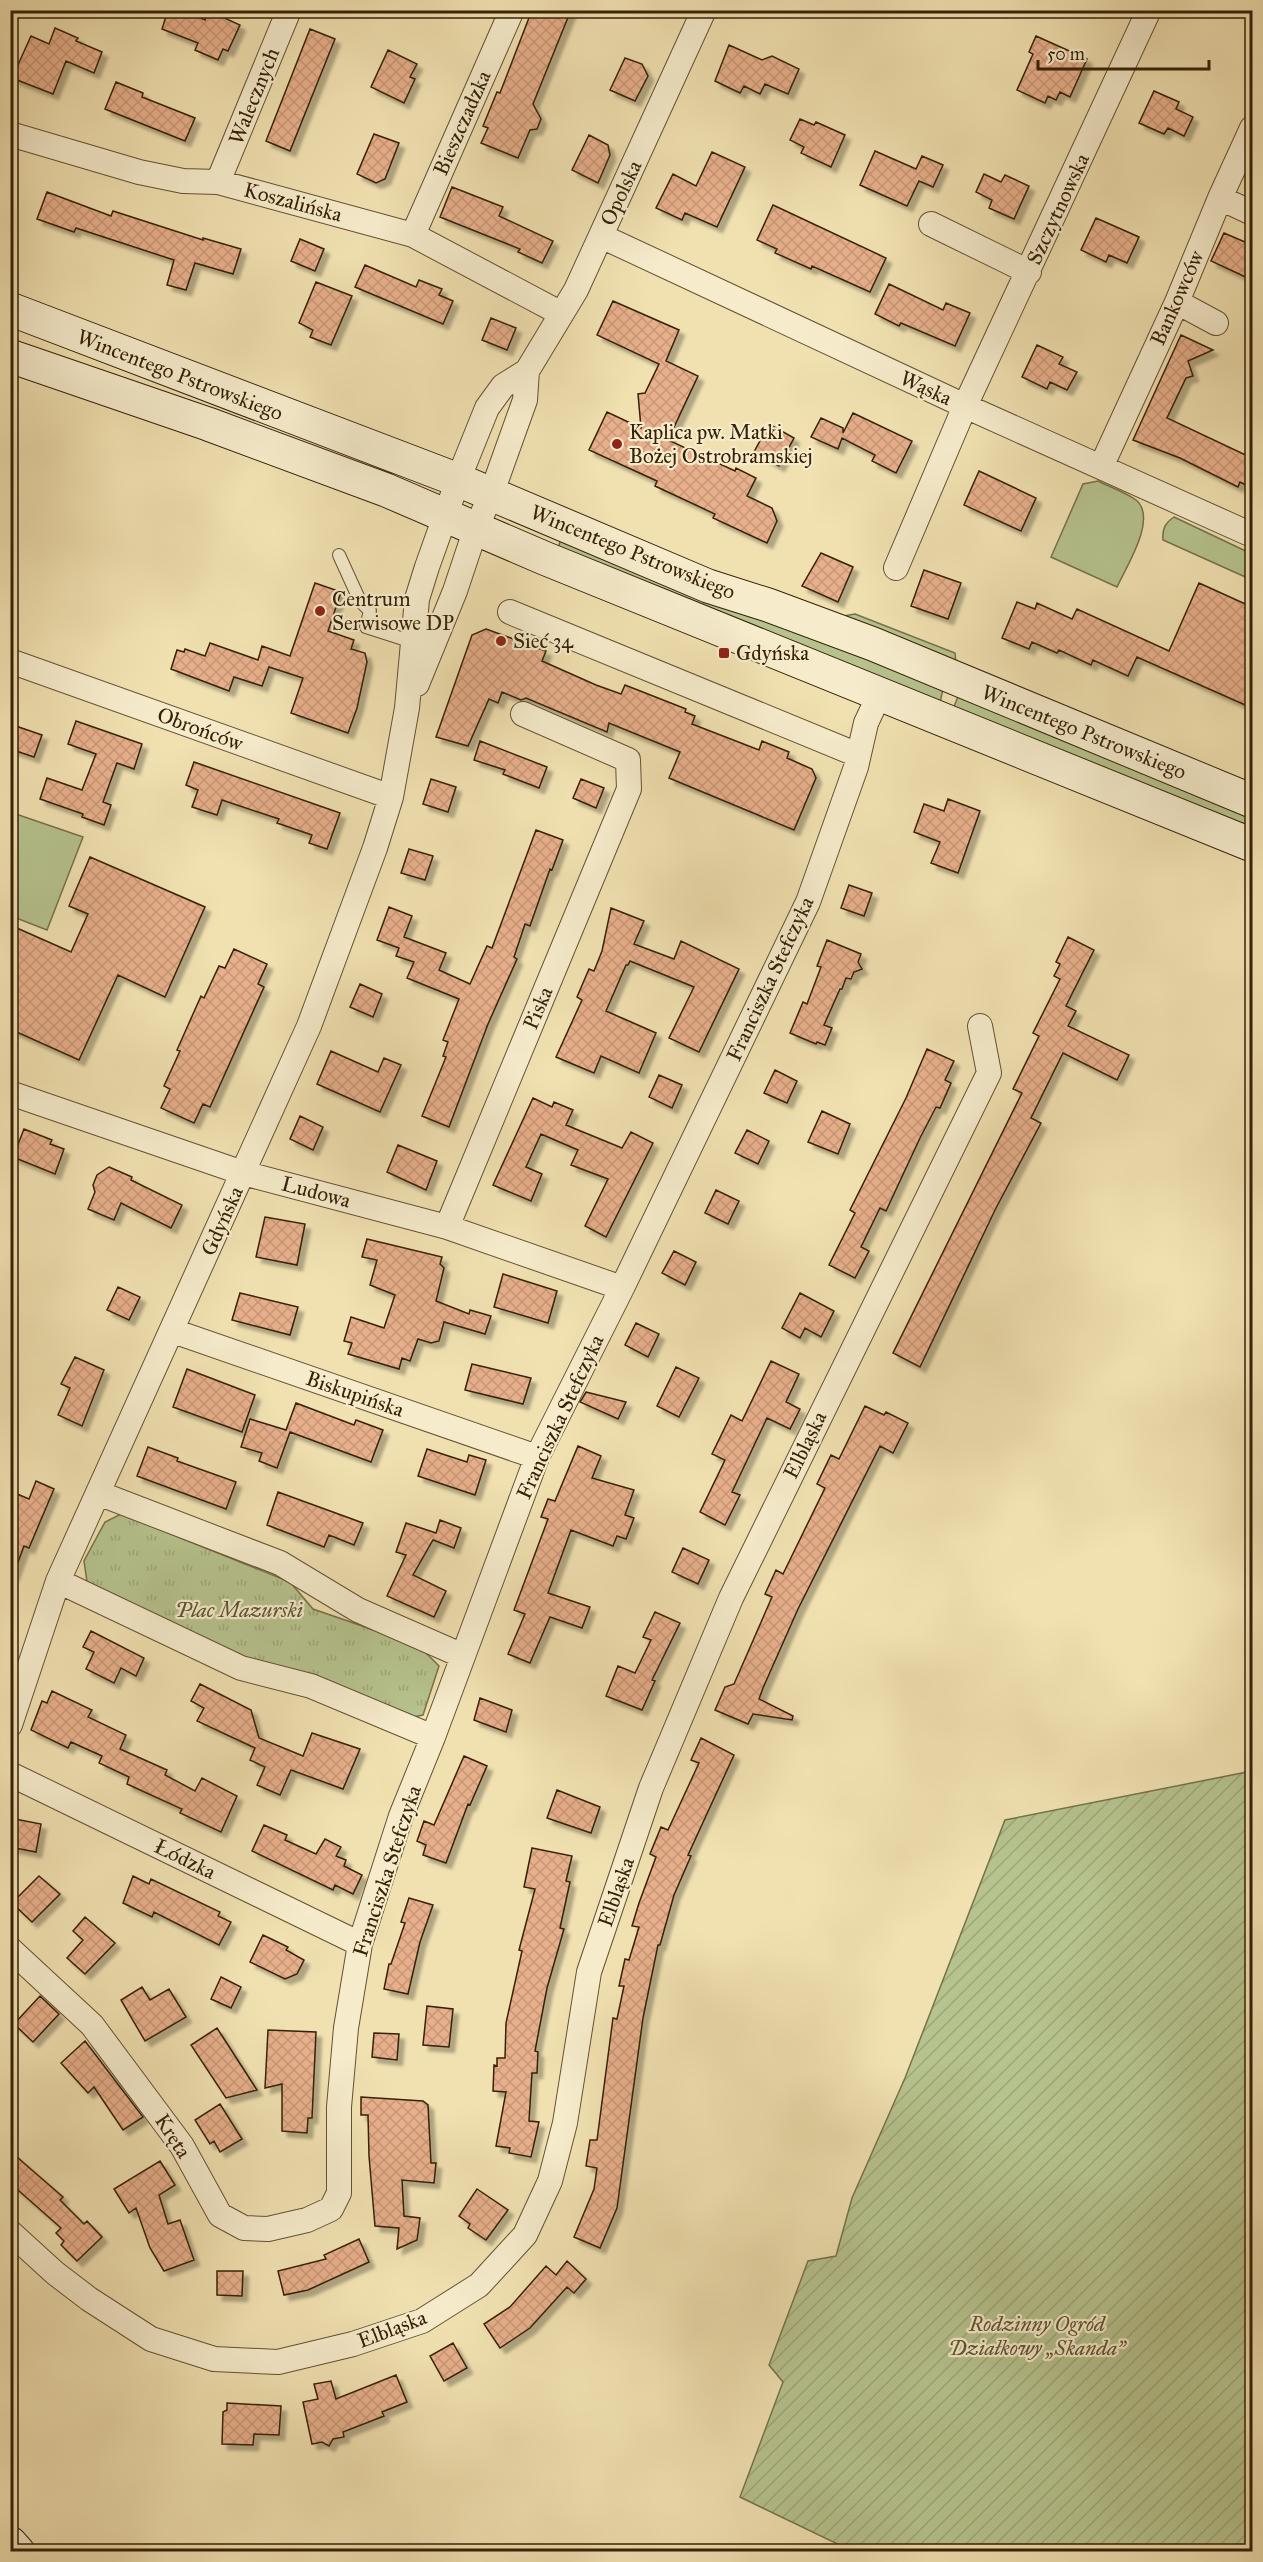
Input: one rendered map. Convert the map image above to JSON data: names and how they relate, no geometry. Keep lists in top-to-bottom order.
{
  "streets": {
    "main road": ["Wincentego Pstrowskiego"],
    "street": [
      "Walecznych",
      "Bieszczadzka",
      "Opolska",
      "Koszalińska",
      "Szczytnowska",
      "Bankowców",
      "Wąska",
      "Obrońców",
      "Franciszka Stefczyka",
      "Piska",
      "Ludowa",
      "Gdyńska",
      "Biskupińska",
      "Elbląska",
      "Łódzka",
      "Kręta"
    ]
  },
  "crossings": [
    ["Walecznych", "Koszalińska"],
    ["Bieszczadzka", "Koszalińska"],
    ["Opolska", "Koszalińska"],
    ["Opolska", "Wincentego Pstrowskiego"],
    ["Opolska", "Wąska"],
    ["Opolska", "Gdyńska"],
    ["Szczytnowska", "Wąska"],
    ["Bankowców", "Wąska"],
    ["Wincentego Pstrowskiego", "Franciszka Stefczyka"],
    ["Wincentego Pstrowskiego", "Gdyńska"],
    ["Obrońców", "Gdyńska"],
    ["Franciszka Stefczyka", "Ludowa"],
    ["Franciszka Stefczyka", "Biskupińska"],
    ["Franciszka Stefczyka", "Łódzka"],
    ["Franciszka Stefczyka", "Kręta"],
    ["Piska", "Ludowa"],
    ["Ludowa", "Gdyńska"],
    ["Gdyńska", "Biskupińska"]
  ],
  "parks": ["Plac Mazurski", "Rodzinny Ogród Działkowy „Skanda”"],
  "places": {
    "other": ["Kaplica pw. Matki Bożej Ostrobramskiej", "Centrum Serwisowe DP", "Sieć 34"],
    "transit": ["Gdyńska"]
  },
  "scale_bar": "50 m"
}
